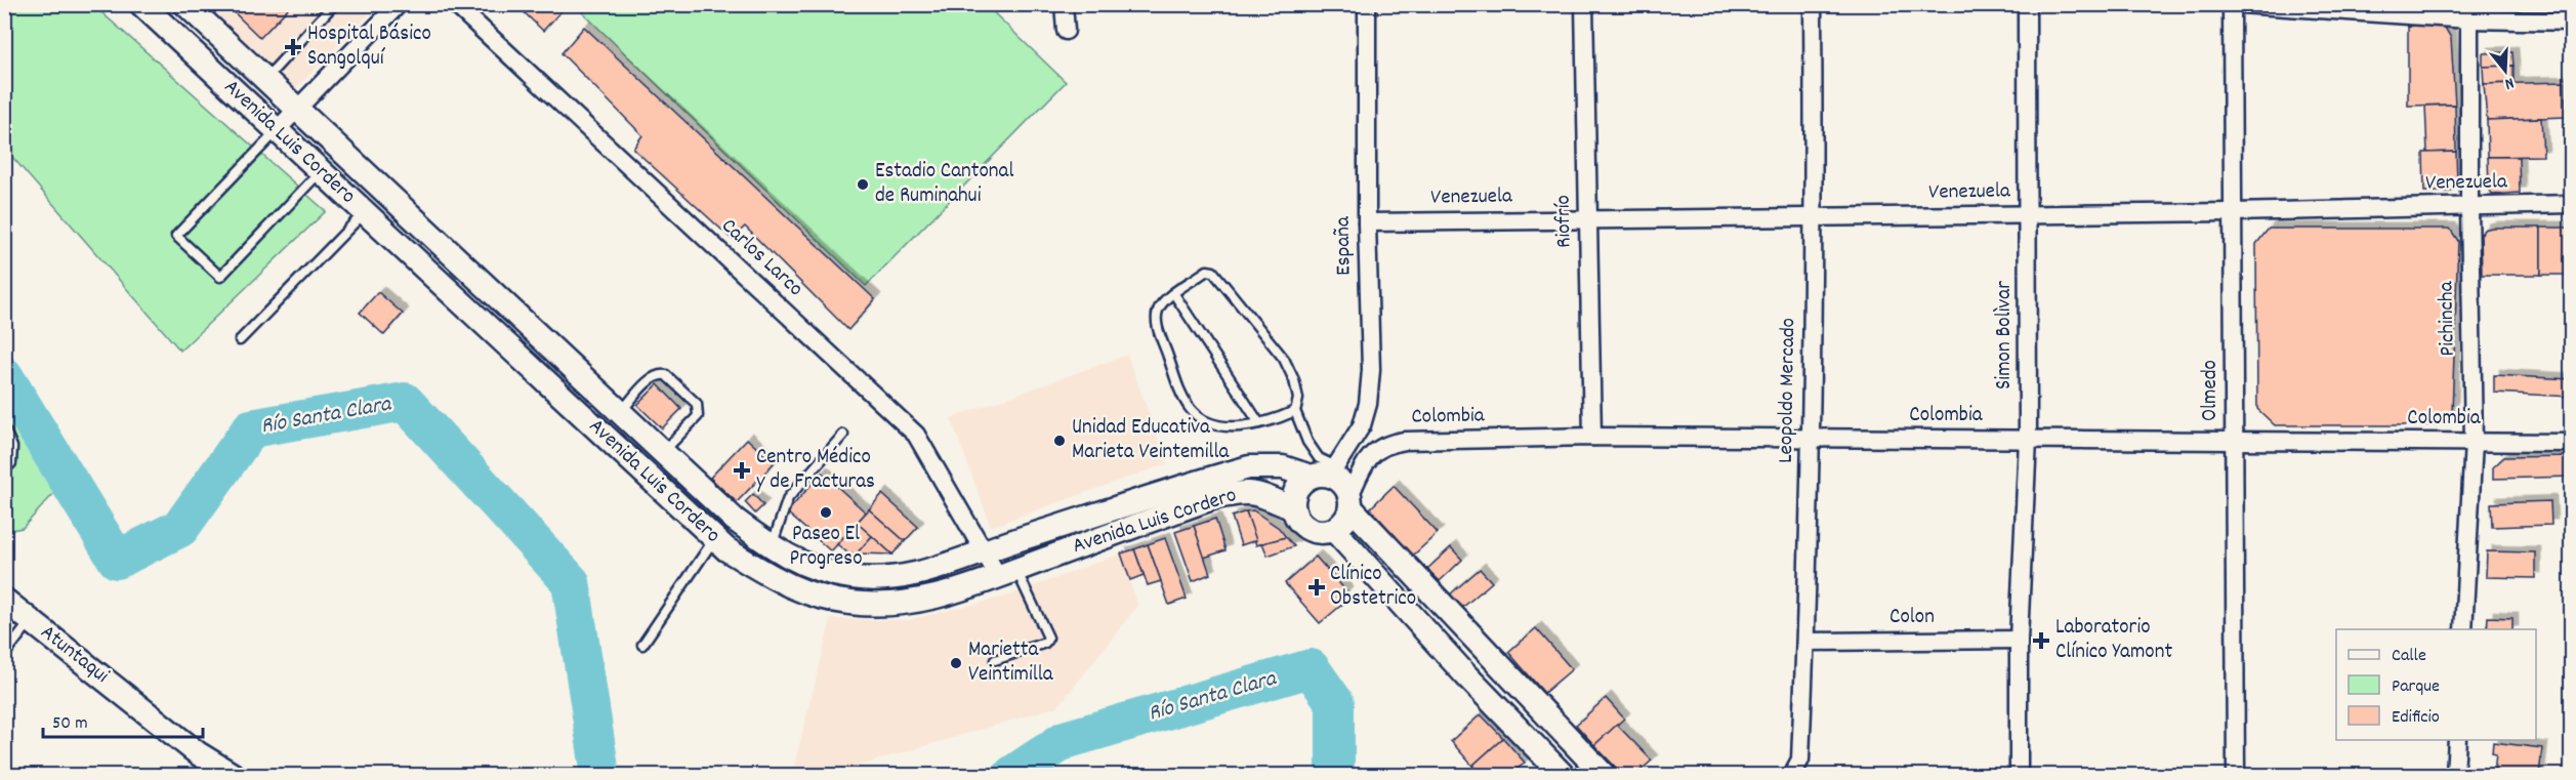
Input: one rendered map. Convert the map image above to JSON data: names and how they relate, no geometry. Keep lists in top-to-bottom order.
{
  "streets": {
    "main road": ["Avenida Luis Cordero", "Atuntaqui"],
    "street": [
      "Venezuela",
      "Riofrío",
      "España",
      "Carlos Larco",
      "Pichincha",
      "Simon Bolìvar",
      "Leopoldo Mercado",
      "Olmedo",
      "Colombia",
      "Colon"
    ]
  },
  "crossings": [
    ["Avenida Luis Cordero", "España"],
    ["Avenida Luis Cordero", "Carlos Larco"],
    ["Avenida Luis Cordero", "Colombia"],
    ["Venezuela", "Riofrío"],
    ["Venezuela", "España"],
    ["Venezuela", "Pichincha"],
    ["Venezuela", "Simon Bolìvar"],
    ["Venezuela", "Leopoldo Mercado"],
    ["Venezuela", "Olmedo"],
    ["Riofrío", "Colombia"],
    ["España", "Colombia"],
    ["Pichincha", "Colombia"],
    ["Simon Bolìvar", "Colombia"],
    ["Simon Bolìvar", "Colon"],
    ["Leopoldo Mercado", "Colombia"],
    ["Leopoldo Mercado", "Colon"],
    ["Olmedo", "Colombia"]
  ],
  "water": ["Río Santa Clara"],
  "places": {
    "health": [
      "Hospital Básico Sangolquí",
      "Centro Médico y de Fracturas",
      "Clínico Obstetrico",
      "Laboratorio Clínico Yamont"
    ],
    "other": [
      "Estadio Cantonal de Ruminahui",
      "Unidad Educativa Marieta Veintemilla",
      "Paseo El Progreso",
      "Marietta Veintimilla"
    ]
  },
  "legend": ["Calle", "Parque", "Edificio"],
  "scale_bar": "50 m",
  "north": "bottom"
}
